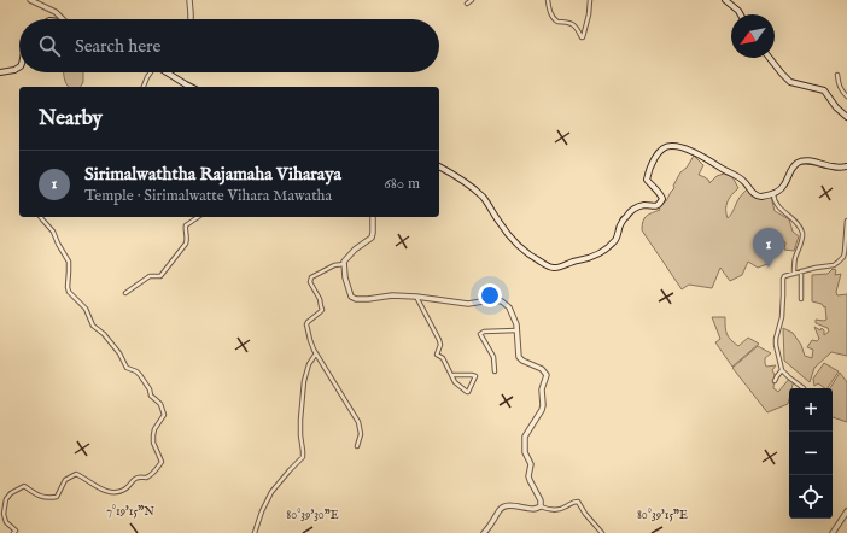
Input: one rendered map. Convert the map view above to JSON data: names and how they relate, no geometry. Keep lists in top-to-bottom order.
{
  "north": "bottom left",
  "page": {
    "search": "Search here",
    "heading": "Nearby",
    "list": [
      {
        "mark": "1",
        "name": "Sirimalwaththa Rajamaha Viharaya",
        "note": "Temple · Sirimalwatte Vihara Mawatha",
        "value": "680 m"
      }
    ],
    "pins": "1",
    "map_buttons": ["+", "−"]
  },
  "coordinates": ["7°19'15\"N", "80°39'30\"E", "80°39'15\"E"]
}
